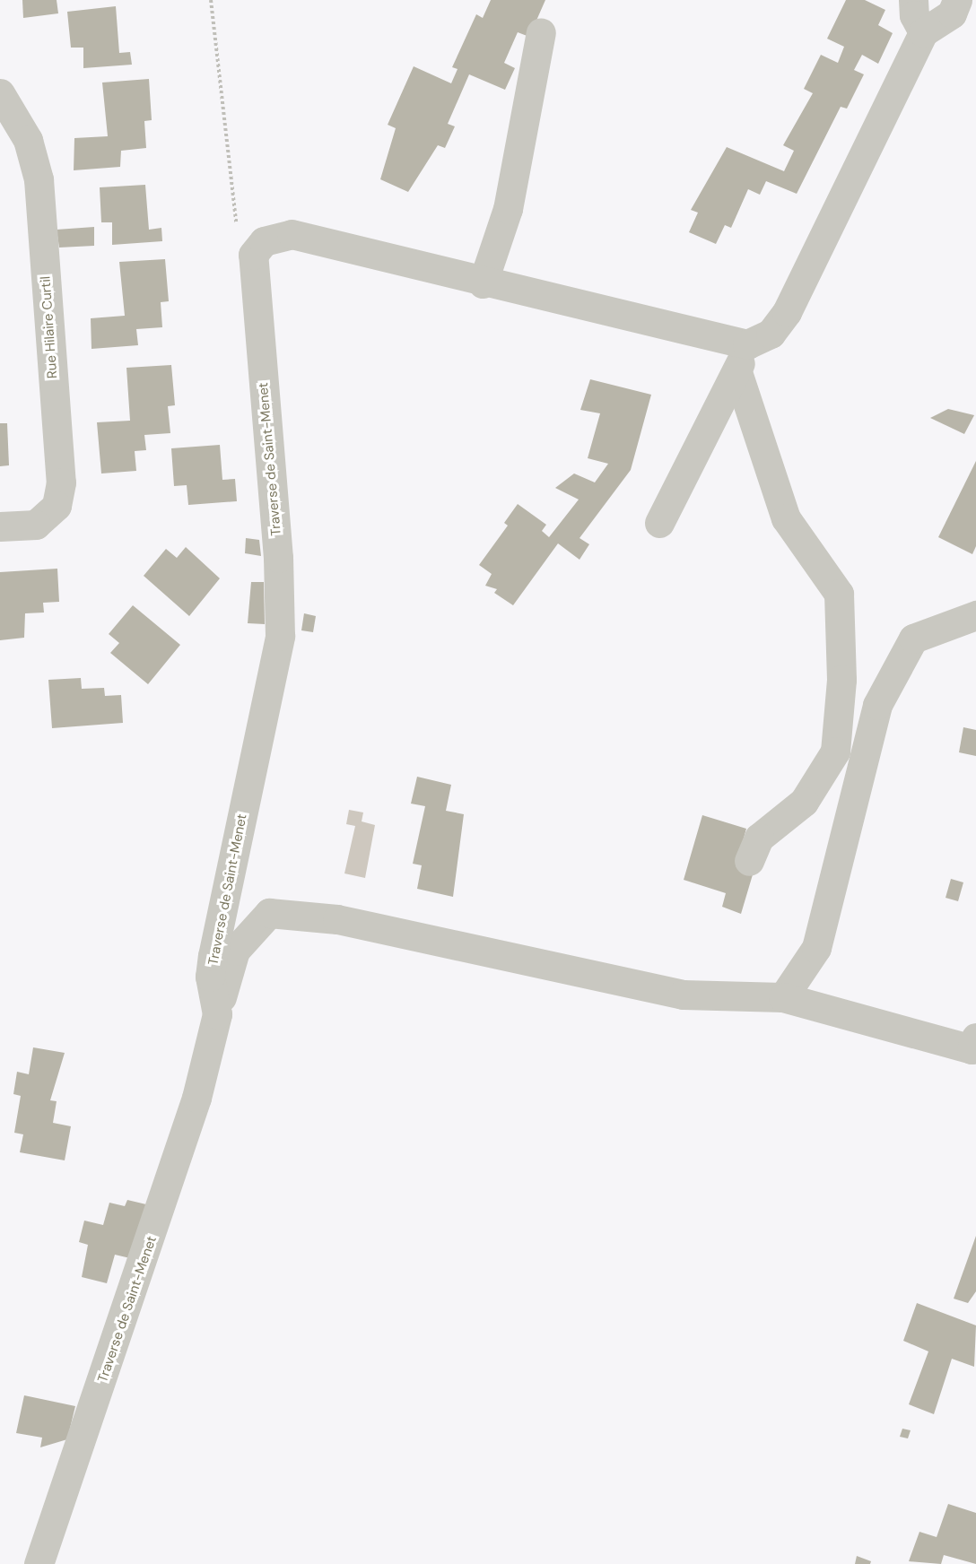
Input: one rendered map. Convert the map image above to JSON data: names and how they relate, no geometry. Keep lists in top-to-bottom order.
{
  "streets": {
    "street": ["Rue Hilaire Curtil", "Traverse de Saint-Menet"]
  }
}
